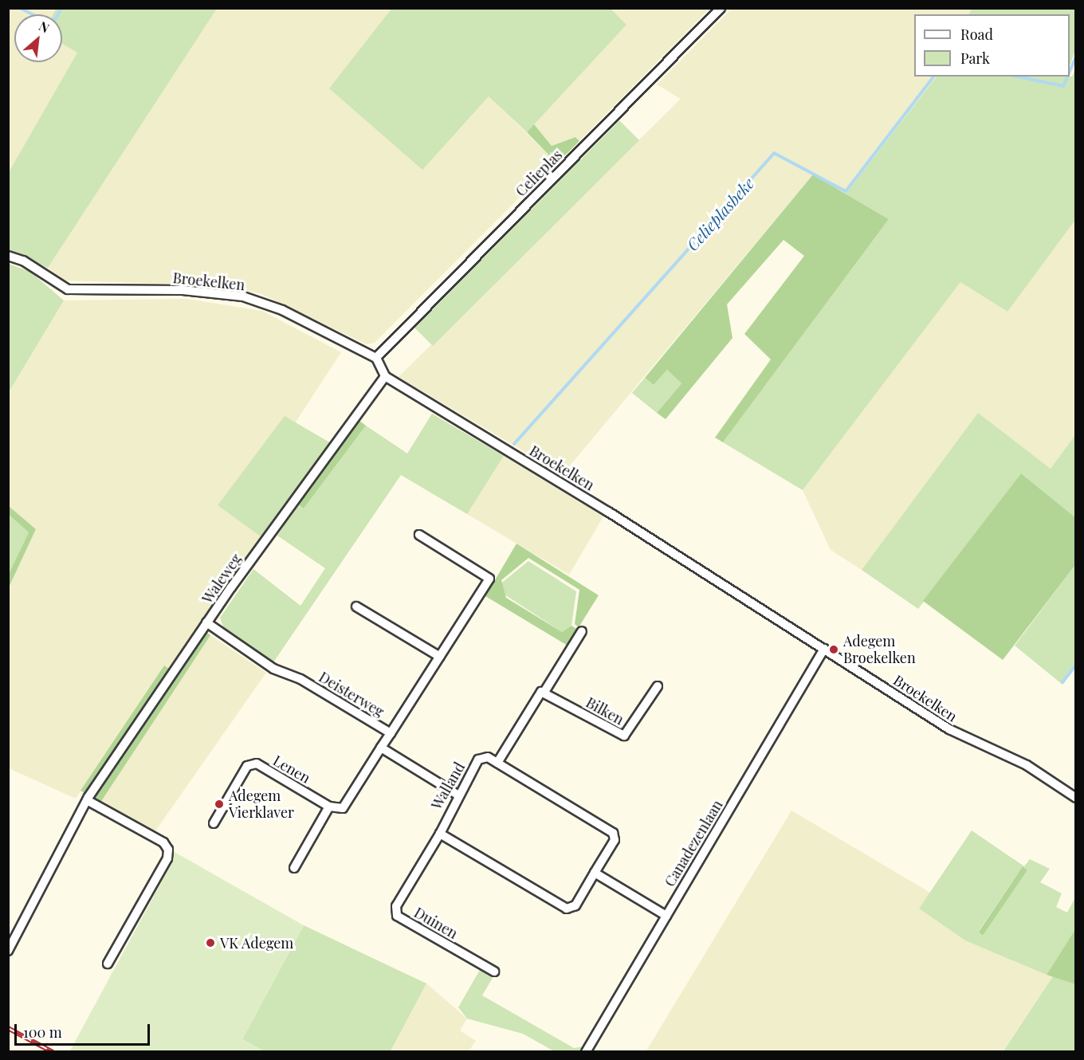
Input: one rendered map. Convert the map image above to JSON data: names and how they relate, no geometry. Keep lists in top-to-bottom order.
{
  "streets": {
    "street": [
      "Celieplas",
      "Broekelken",
      "Waleweg",
      "Deisterweg",
      "Bilken",
      "Lenen",
      "Walland",
      "Canadezenlaan",
      "Duinen"
    ]
  },
  "crossings": [
    ["Celieplas", "Broekelken"],
    ["Broekelken", "Waleweg"],
    ["Broekelken", "Canadezenlaan"],
    ["Waleweg", "Deisterweg"],
    ["Walland", "Duinen"]
  ],
  "water": ["Celieplasbeke"],
  "places": ["Adegem Broekelken", "Adegem Vierklaver", "VK Adegem"],
  "legend": ["Road", "Park"],
  "scale_bar": "100 m",
  "north": "top right"
}
